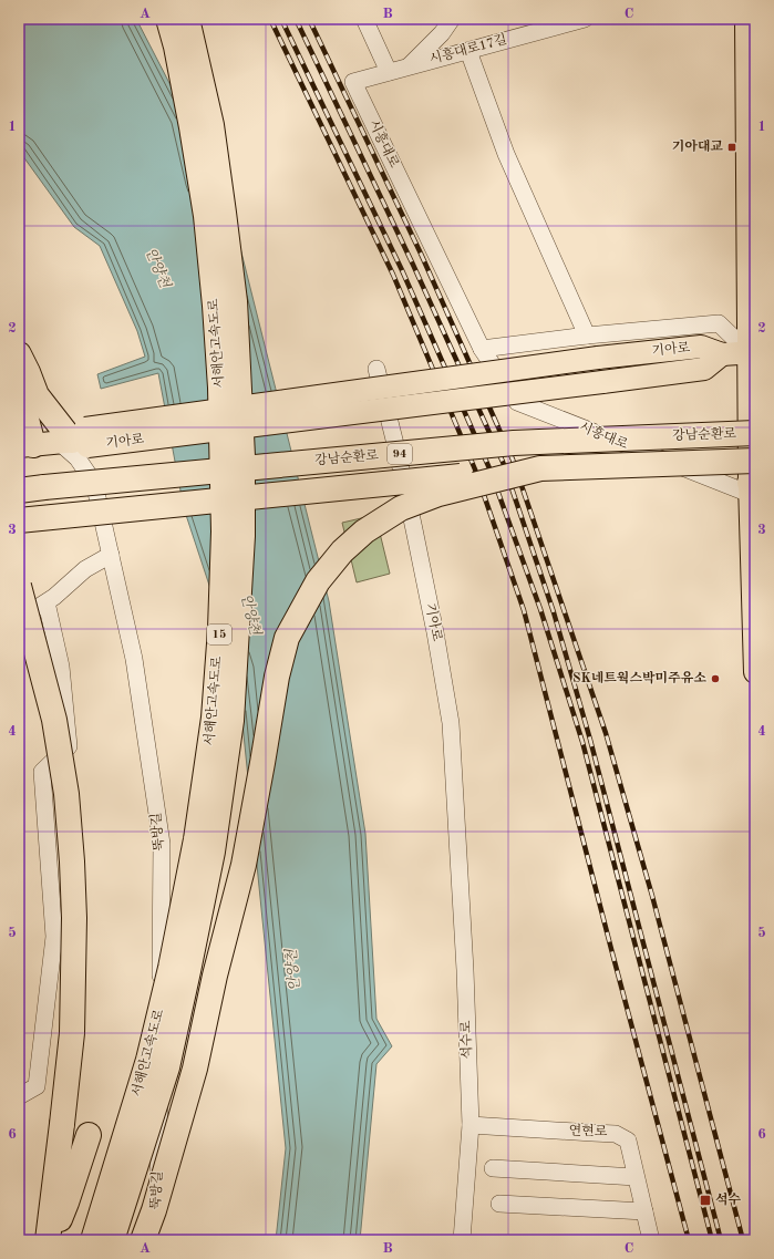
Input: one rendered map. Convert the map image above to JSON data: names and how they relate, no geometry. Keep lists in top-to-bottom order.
{
  "streets": {
    "highway": [
      "서해안고속도로",
      "강남순환로",
      "94",
      "15"
    ],
    "main road": ["기아로"],
    "street": [
      "시흥대로17길",
      "시흥대로",
      "뚝방길",
      "석수로",
      "연현로"
    ]
  },
  "crossings": [
    ["시흥대로17길", "시흥대로"],
    ["시흥대로", "강남순환로"],
    ["기아로", "뚝방길"],
    ["기아로", "석수로"],
    ["석수로", "연현로"]
  ],
  "water": ["안양천"],
  "places": {
    "transit": ["기아대교", "석수"],
    "other": ["SK네트웍스박미주유소"]
  },
  "grid": {
    "columns": ["A", "B", "C"],
    "rows": [
      "1",
      "2",
      "3",
      "4",
      "5",
      "6"
    ]
  }
}
